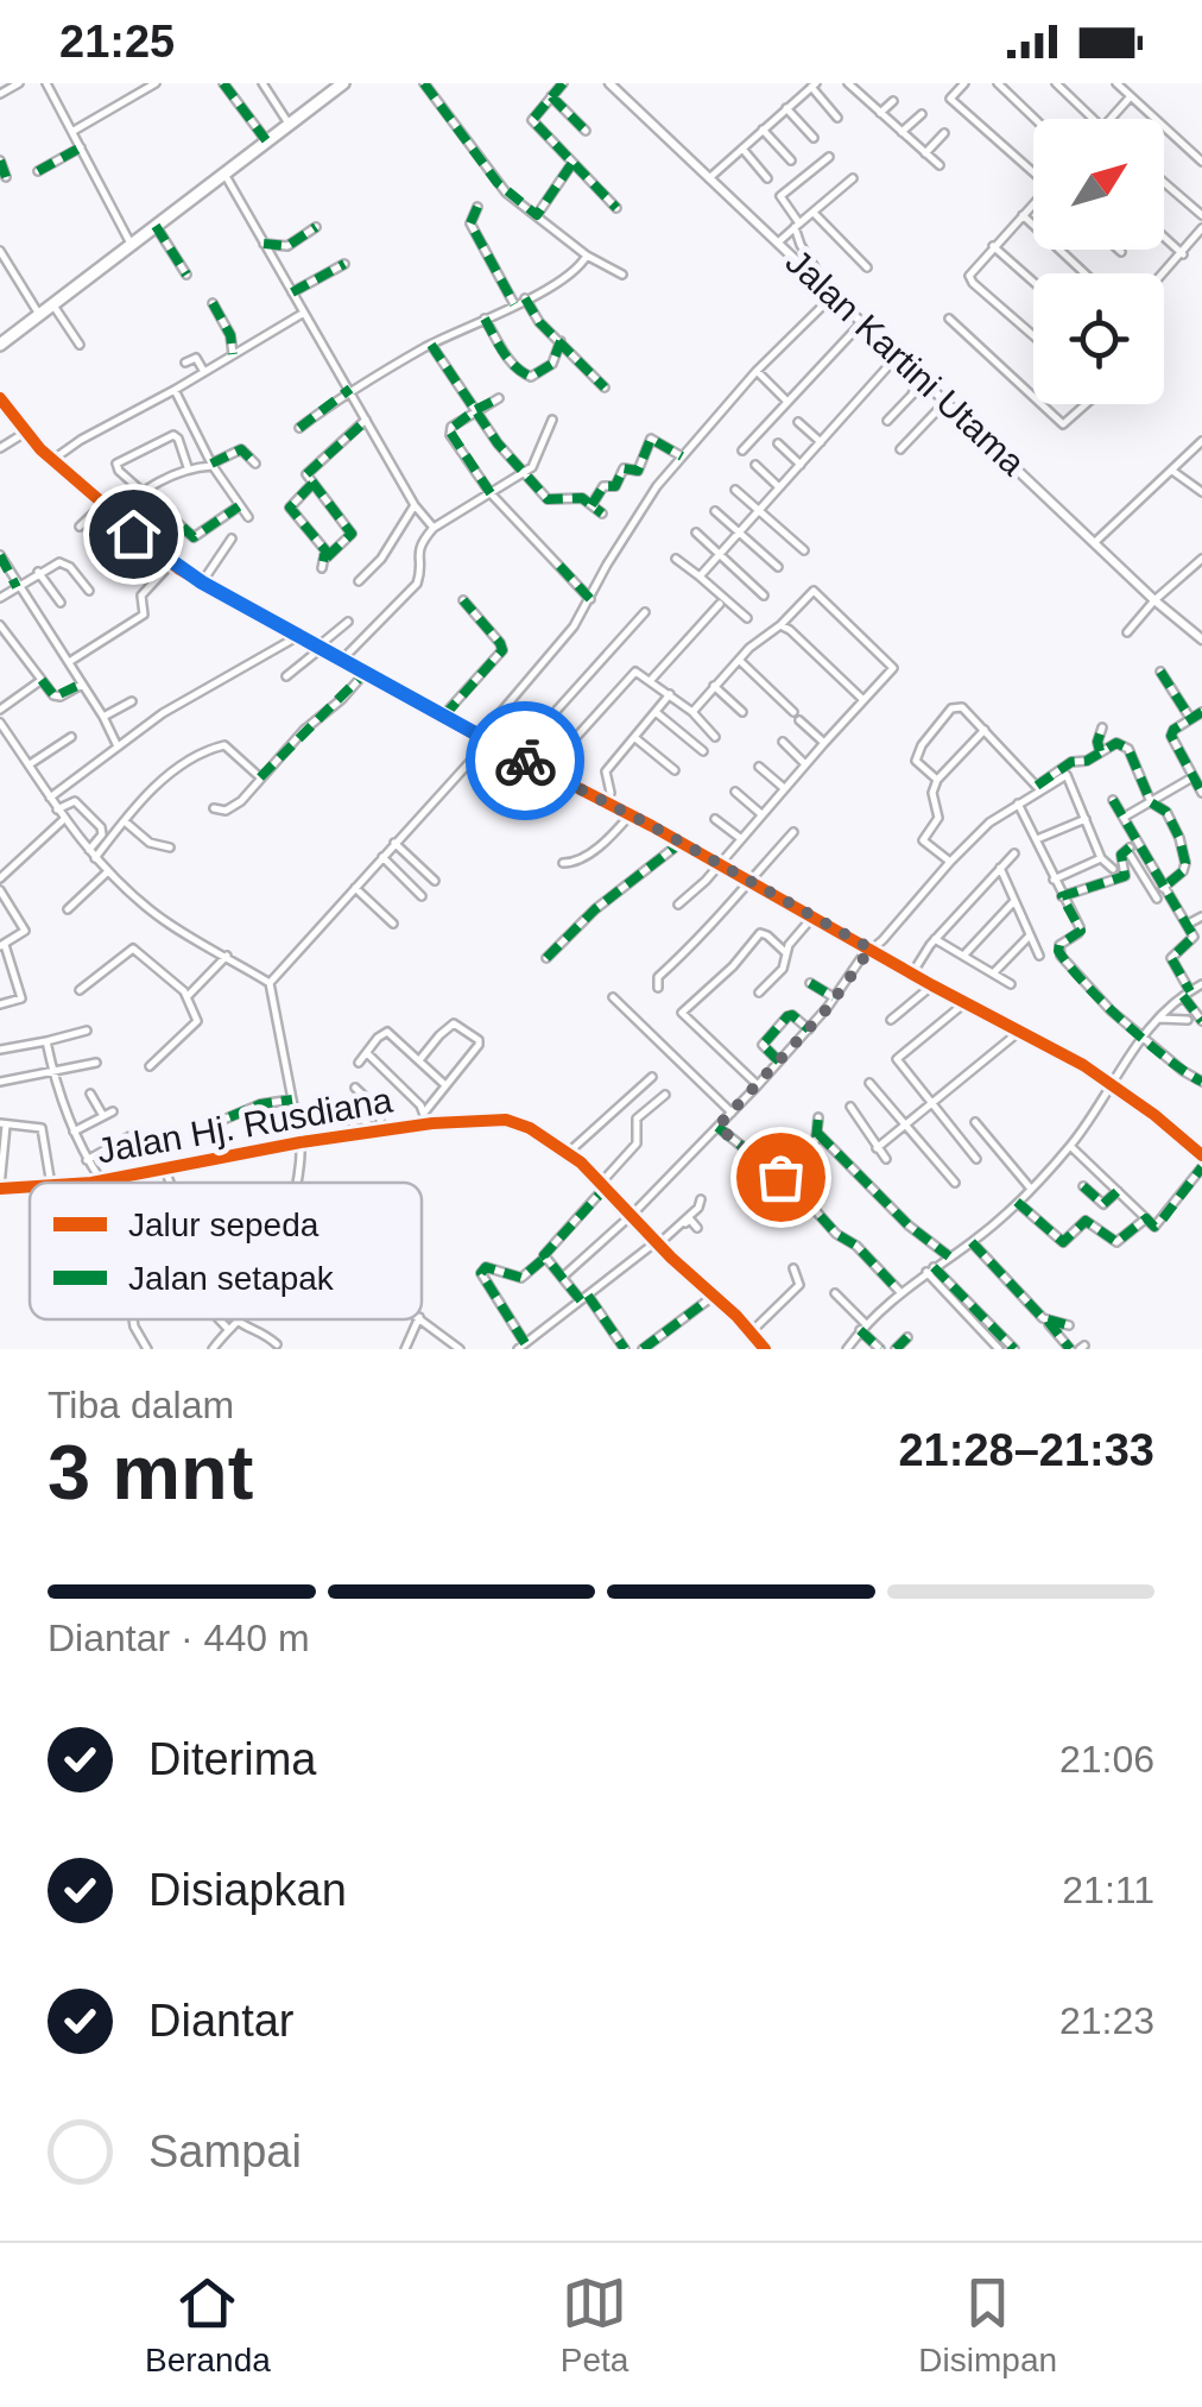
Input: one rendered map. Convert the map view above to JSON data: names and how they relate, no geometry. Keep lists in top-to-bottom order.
{
  "streets": {
    "street": ["Jalan Kartini Utama", "Jalan Hj. Rusdiana"]
  },
  "legend": ["Jalur sepeda", "Jalan setapak"],
  "north": "top right",
  "page": {
    "status": "21:25",
    "heading": ["3 mnt", "Tiba dalam", "21:28–21:33"],
    "bar": "Diantar · 440 m",
    "list": [
      ["Diterima", "21:06"],
      ["Disiapkan", "21:11"],
      ["Diantar", "21:23"],
      "Sampai"
    ],
    "tabs": ["Beranda", "Peta", "Disimpan"]
  }
}
